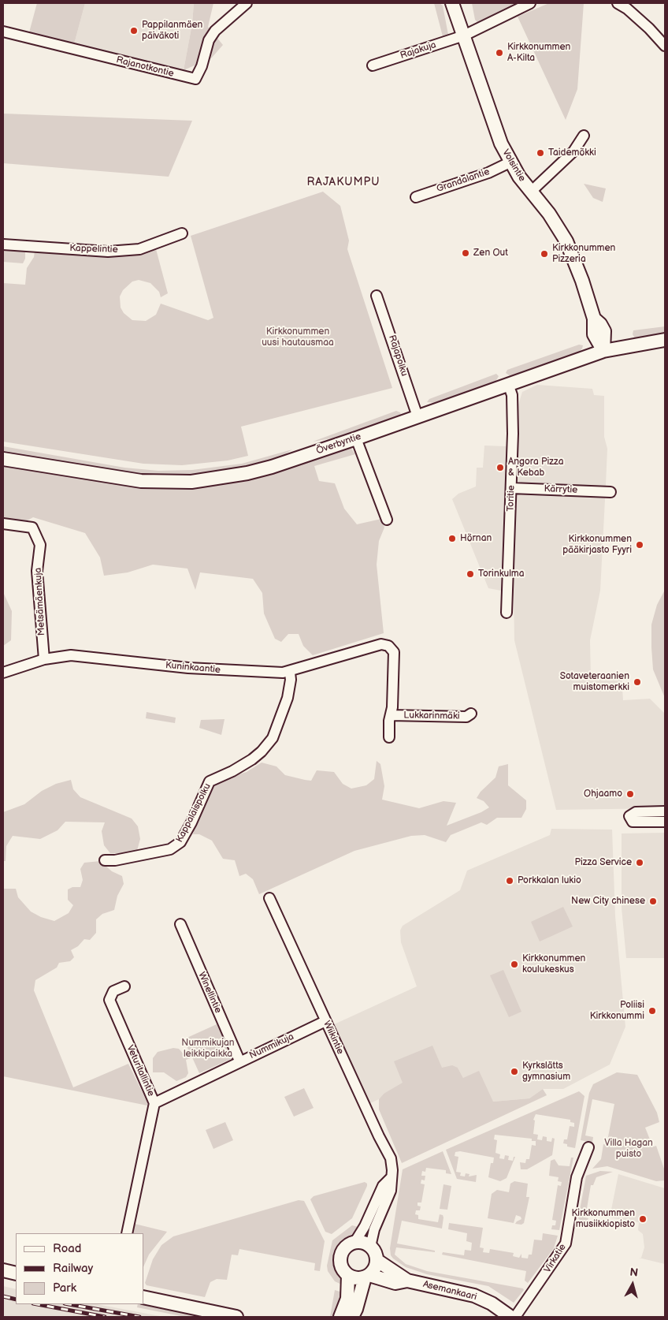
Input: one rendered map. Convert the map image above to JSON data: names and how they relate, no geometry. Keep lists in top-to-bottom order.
{
  "streets": {
    "street": [
      "Rajakuja",
      "Rajanotkontie",
      "Volsintie",
      "Grandalantie",
      "Kappelintie",
      "Rajapolku",
      "Överbyntie",
      "Kärrytie",
      "Toritie",
      "Metsämäenkuja",
      "Kuninkaantie",
      "Lukkarinmäki",
      "Kappalaispolku",
      "Winellintie",
      "Wiikintie",
      "Nummikuja",
      "Veturitallintie",
      "Virkatie",
      "Asemankaari"
    ]
  },
  "crossings": [
    ["Rajakuja", "Volsintie"],
    ["Volsintie", "Grandalantie"],
    ["Volsintie", "Överbyntie"],
    ["Rajapolku", "Överbyntie"],
    ["Överbyntie", "Toritie"],
    ["Kärrytie", "Toritie"],
    ["Metsämäenkuja", "Kuninkaantie"],
    ["Kuninkaantie", "Lukkarinmäki"],
    ["Kuninkaantie", "Kappalaispolku"],
    ["Winellintie", "Nummikuja"],
    ["Wiikintie", "Nummikuja"],
    ["Wiikintie", "Asemankaari"],
    ["Nummikuja", "Veturitallintie"]
  ],
  "districts": ["RAJAKUMPU"],
  "parks": ["Kirkkonummen uusi hautausmaa", "Nummikujan leikkipaikka", "Villa Hagan puisto"],
  "places": [
    "Pappilanmäen päiväkoti",
    "Kirkkonummen A-Kilta",
    "Taidemökki",
    "Zen Out",
    "Kirkkonummen Pizzeria",
    "Angora Pizza & Kebab",
    "Hörnan",
    "Kirkkonummen pääkirjasto Fyyri",
    "Torinkulma",
    "Sotaveteraanien muistomerkki",
    "Ohjaamo",
    "Pizza Service",
    "Porkkalan lukio",
    "New City chinese",
    "Kirkkonummen koulukeskus",
    "Poliisi Kirkkonummi",
    "Kyrkslätts gymnasium",
    "Kirkkonummen musiikkiopisto"
  ],
  "legend": ["Road", "Railway", "Park"],
  "north": "top"
}
